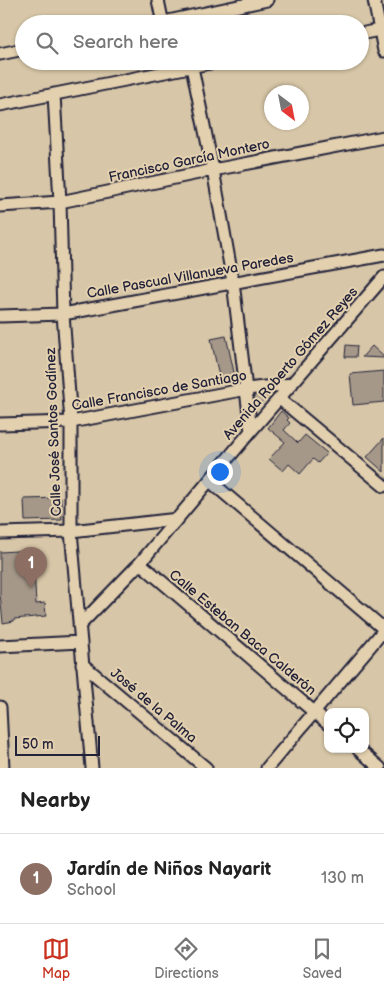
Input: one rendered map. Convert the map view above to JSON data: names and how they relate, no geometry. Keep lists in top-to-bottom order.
{
  "streets": {
    "street": [
      "Francisco García Montero",
      "Calle Pascual Villanueva Paredes",
      "Avenida Roberto Gómez Reyes",
      "Calle Francisco de Santiago",
      "Calle José Santos Godínez",
      "Calle Esteban Baca Calderón",
      "José de la Palma"
    ]
  },
  "crossings": [
    ["Francisco García Montero", "Calle José Santos Godínez"],
    ["Calle Pascual Villanueva Paredes", "Calle José Santos Godínez"],
    ["Avenida Roberto Gómez Reyes", "Calle Francisco de Santiago"],
    ["Avenida Roberto Gómez Reyes", "Calle José Santos Godínez"],
    ["Avenida Roberto Gómez Reyes", "Calle Esteban Baca Calderón"],
    ["Calle Francisco de Santiago", "Calle José Santos Godínez"],
    ["Calle José Santos Godínez", "José de la Palma"]
  ],
  "scale_bar": "50 m",
  "north": "bottom right",
  "page": {
    "search": "Search here",
    "pins": "1",
    "scale": "50 m",
    "heading": "Nearby",
    "list": [
      {
        "mark": "1",
        "name": "Jardín de Niños Nayarit",
        "note": "School",
        "value": "130 m"
      }
    ],
    "nav": ["Map", "Directions", "Saved"]
  }
}
